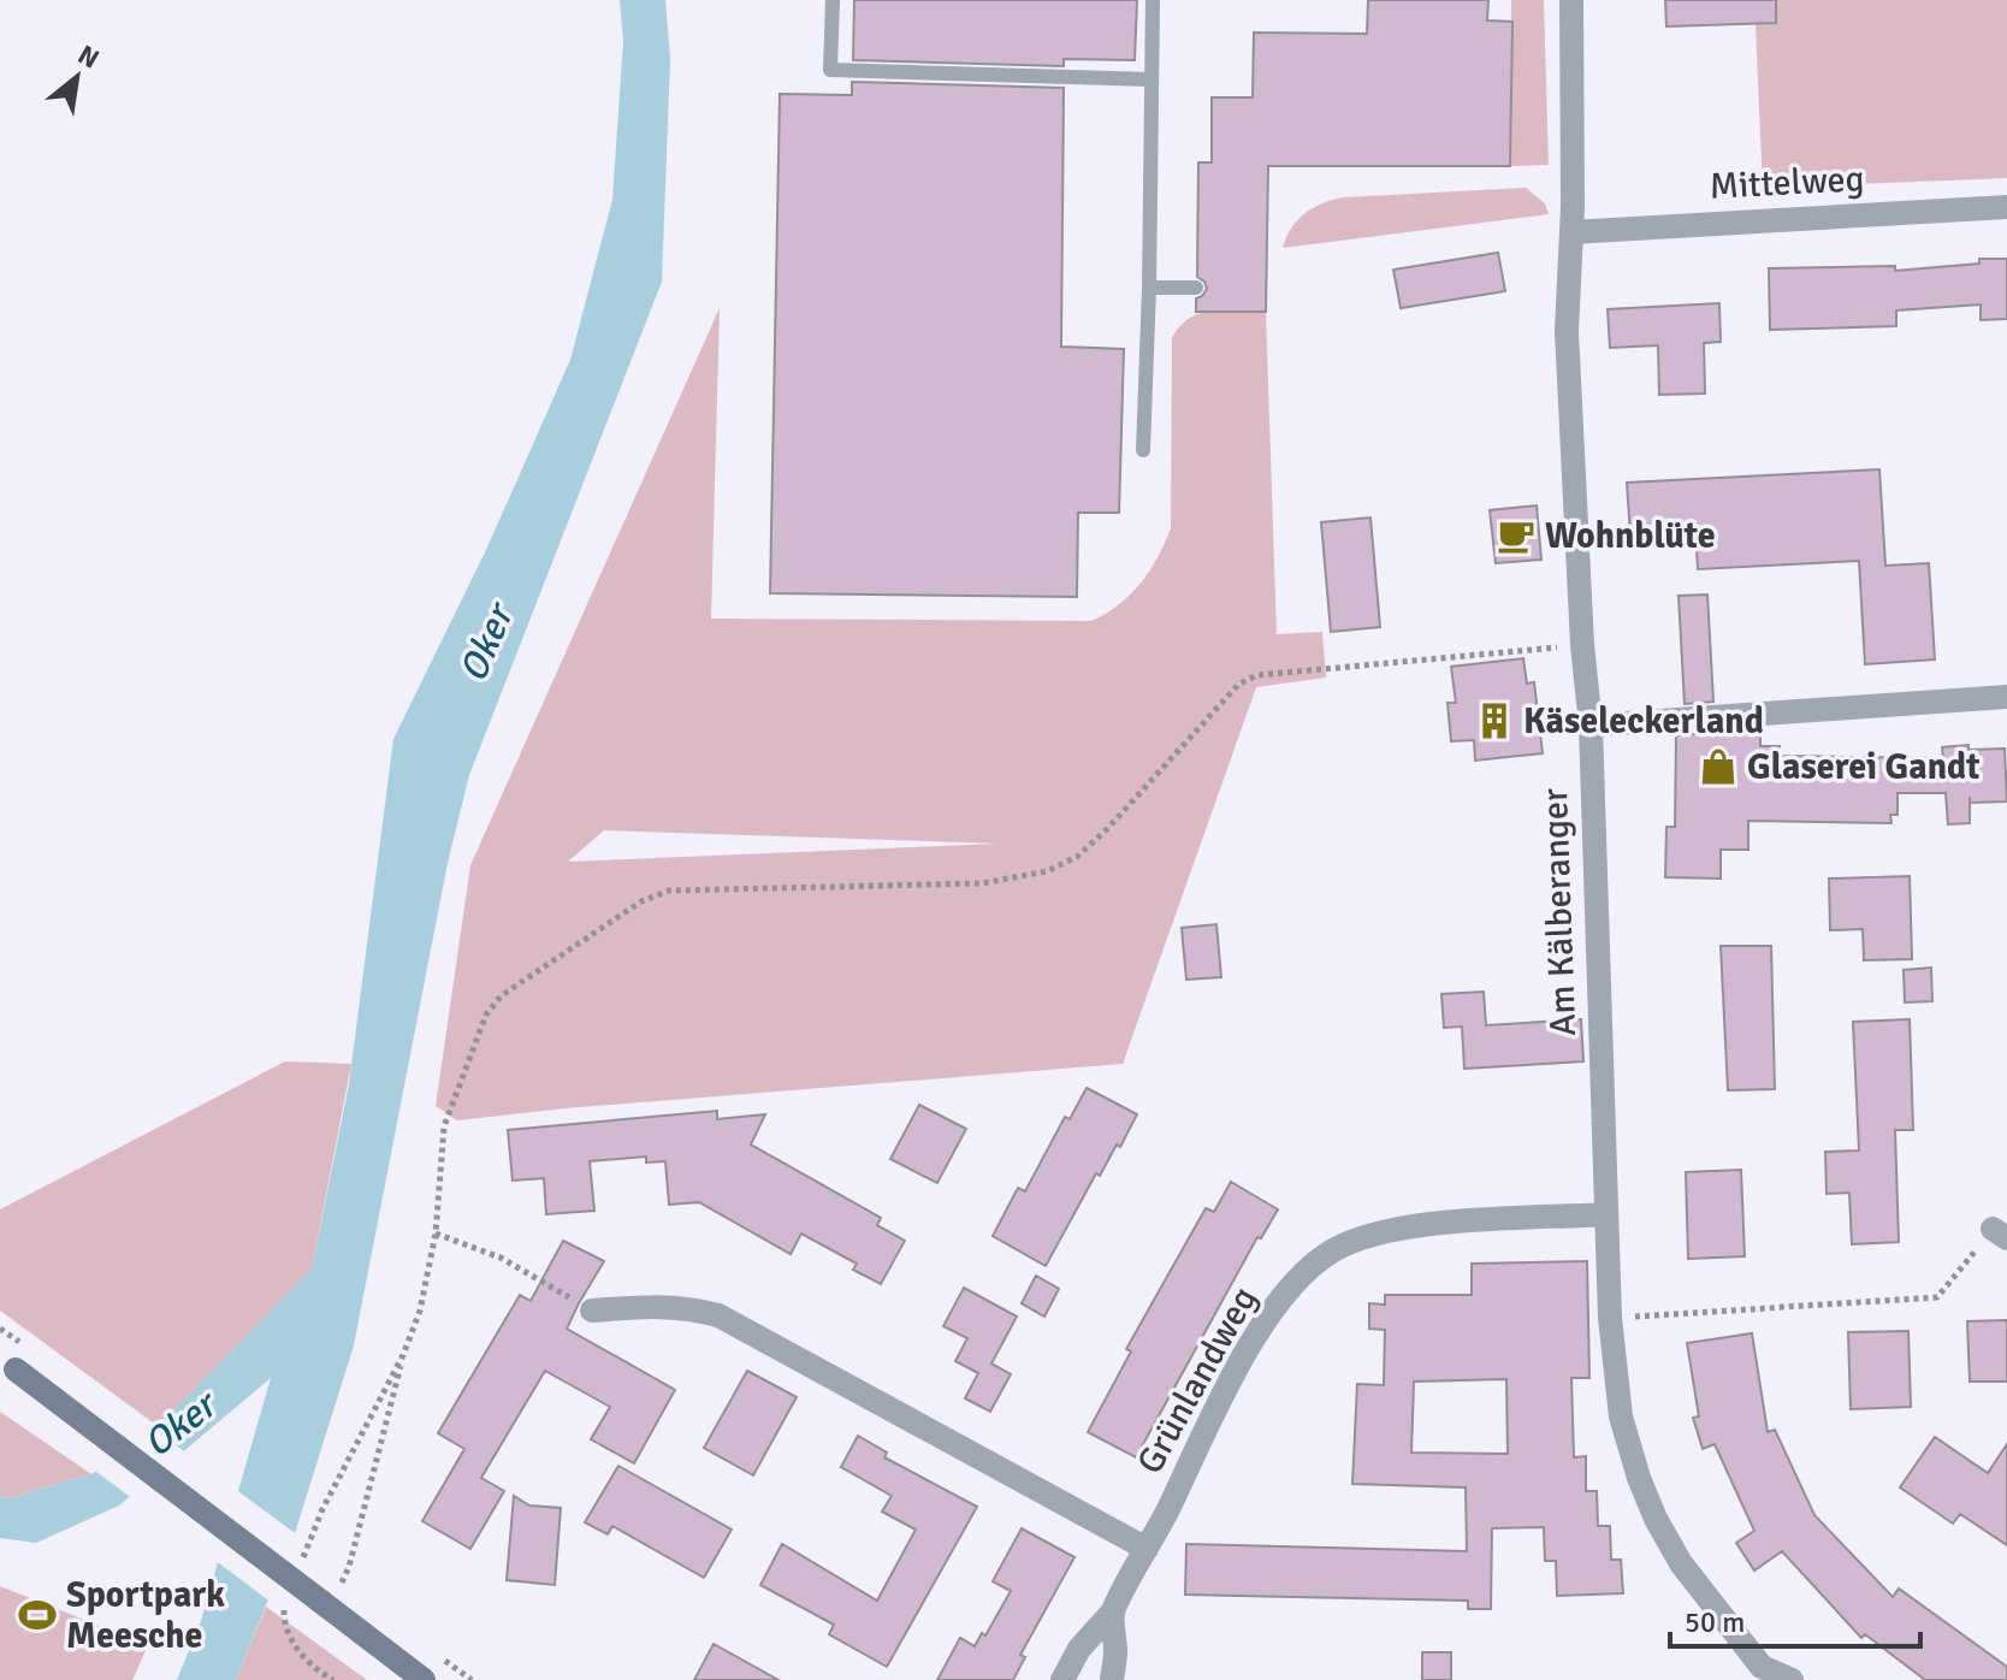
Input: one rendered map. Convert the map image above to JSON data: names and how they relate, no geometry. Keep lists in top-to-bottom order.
{
  "streets": {
    "street": ["Mittelweg", "Am Kälberanger", "Grünlandweg"]
  },
  "crossings": [
    ["Mittelweg", "Am Kälberanger"],
    ["Am Kälberanger", "Grünlandweg"]
  ],
  "water": ["Oker"],
  "places": {
    "cafe": ["Wohnblüte"],
    "building": ["Käseleckerland"],
    "shop": ["Glaserei Gandt"],
    "sports": ["Sportpark Meesche"]
  },
  "scale_bar": "50 m",
  "north": "top right"
}
